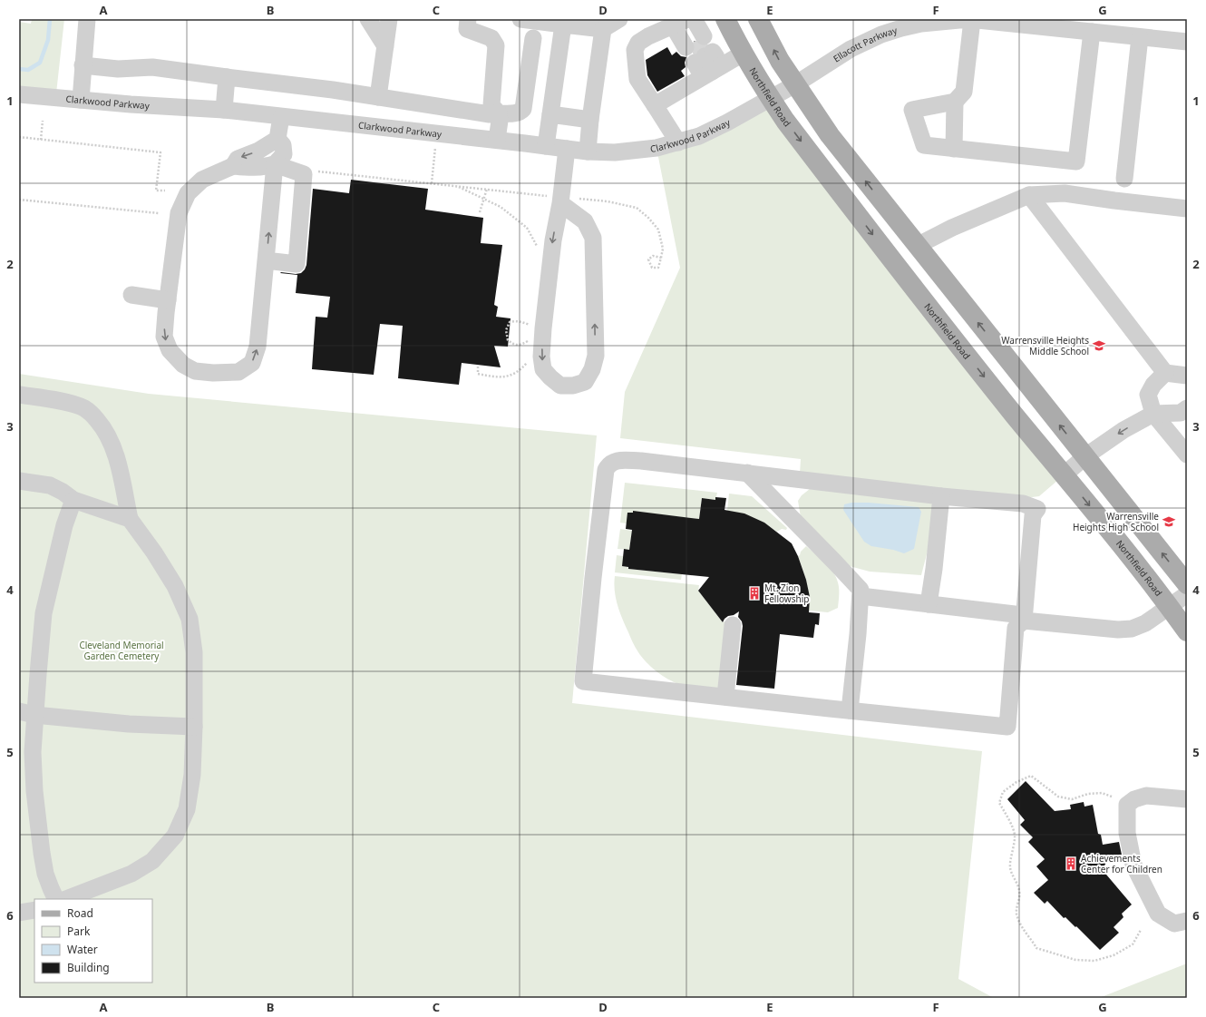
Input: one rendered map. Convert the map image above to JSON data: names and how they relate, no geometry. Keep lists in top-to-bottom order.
{
  "streets": {
    "main road": ["Northfield Road"],
    "street": ["Ellacott Parkway", "Clarkwood Parkway"]
  },
  "crossings": [
    ["Ellacott Parkway", "Northfield Road"],
    ["Ellacott Parkway", "Clarkwood Parkway"],
    ["Northfield Road", "Clarkwood Parkway"]
  ],
  "parks": ["Cleveland Memorial Garden Cemetery"],
  "places": {
    "school or university": ["Warrensville Heights Middle School", "Warrensville Heights High School"],
    "building": ["Mt. Zion Fellowship", "Achievements Center for Children"]
  },
  "legend": [
    "Road",
    "Park",
    "Water",
    "Building"
  ],
  "grid": {
    "columns": [
      "A",
      "B",
      "C",
      "D",
      "E",
      "F",
      "G"
    ],
    "rows": [
      "1",
      "2",
      "3",
      "4",
      "5",
      "6"
    ]
  }
}
